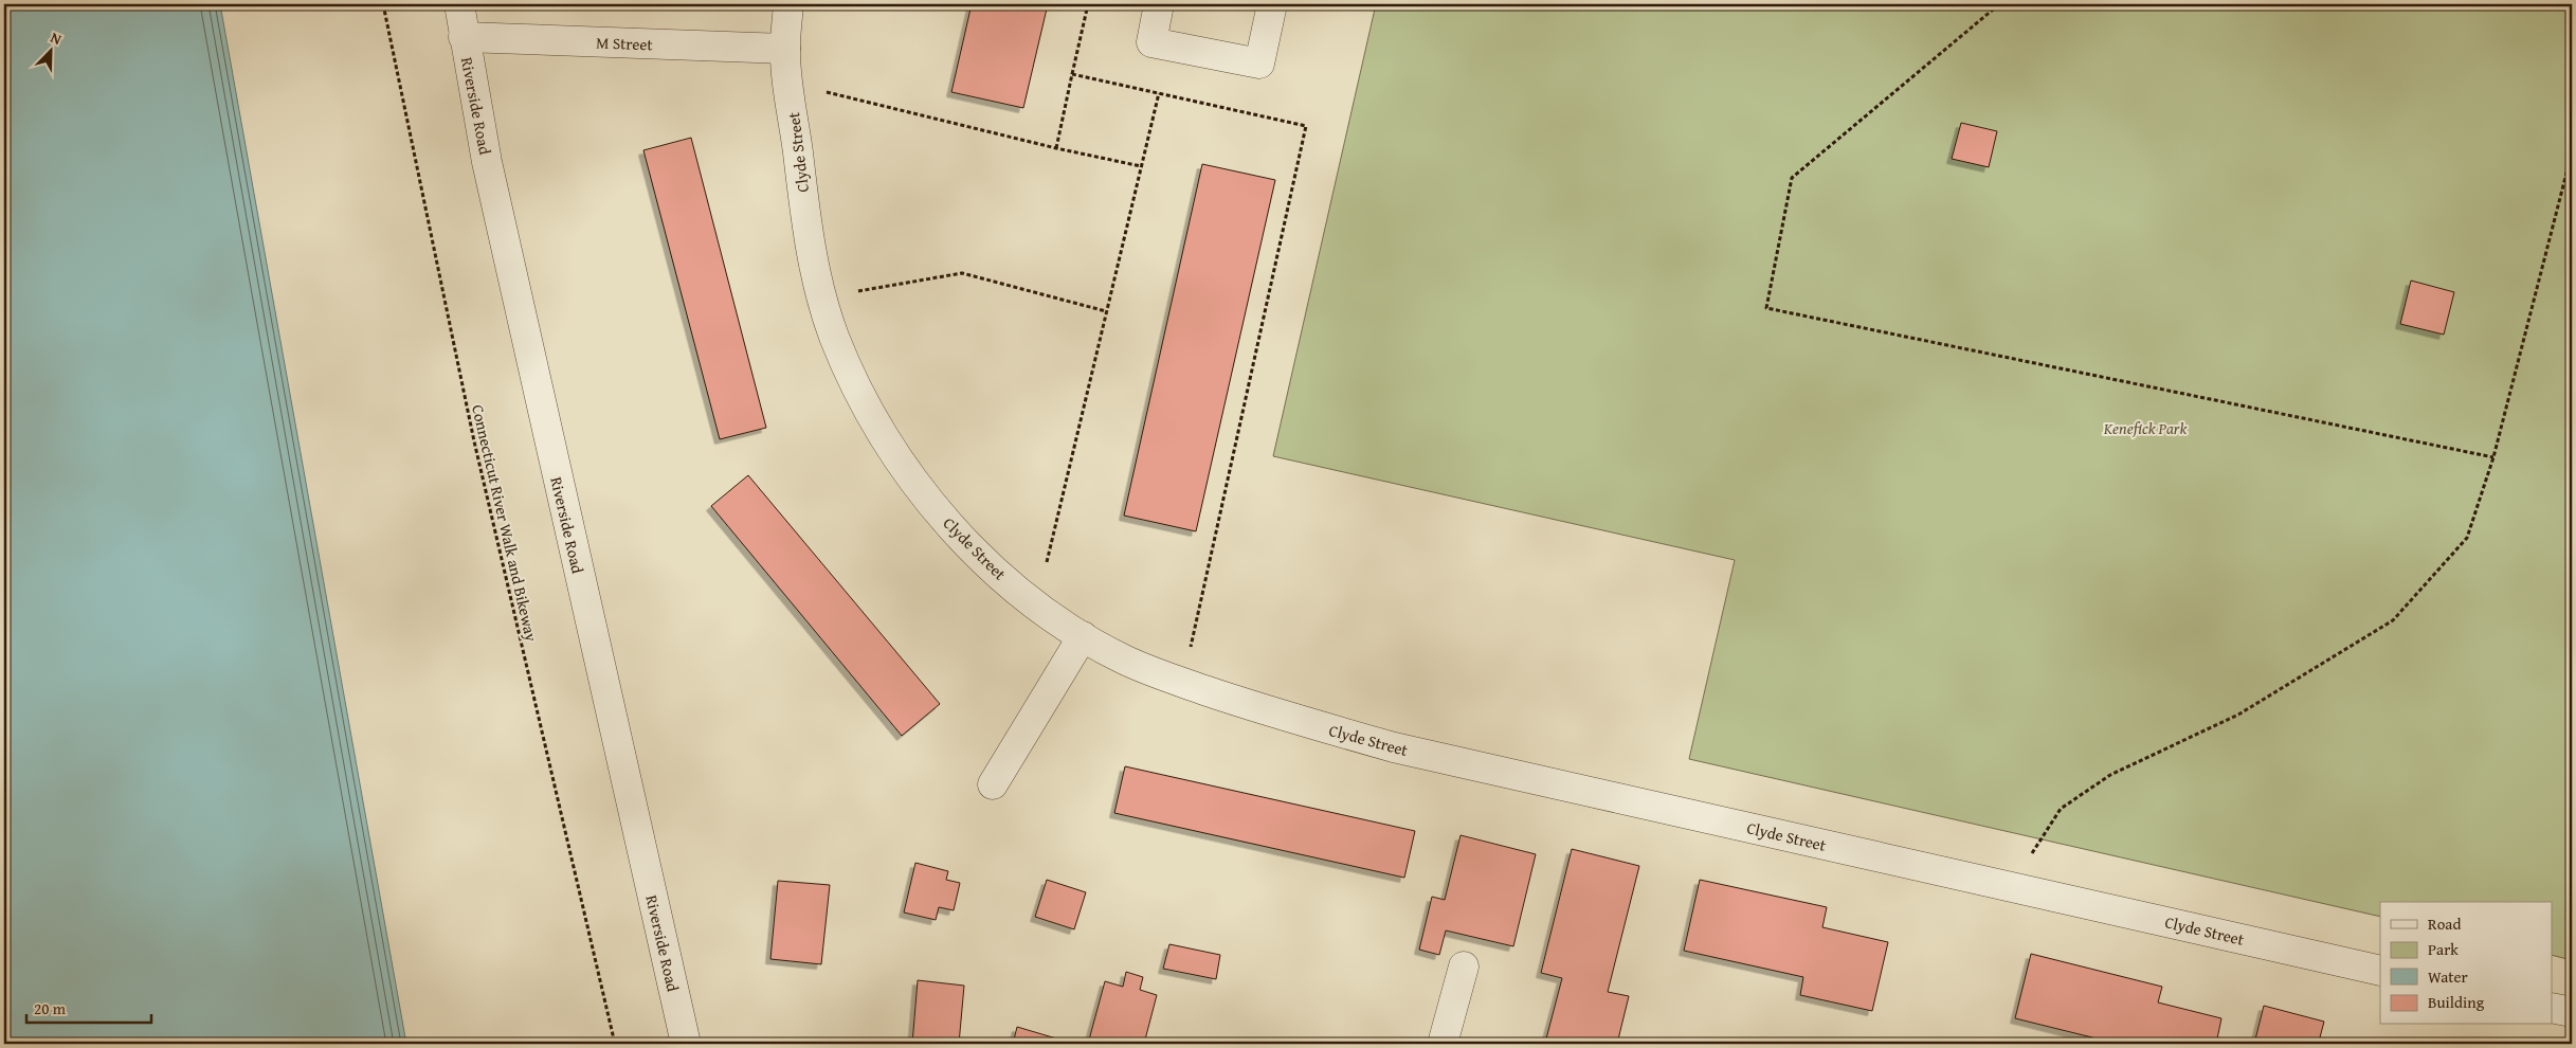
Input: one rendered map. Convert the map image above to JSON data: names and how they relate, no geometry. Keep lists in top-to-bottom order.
{
  "streets": {
    "street": ["M Street", "Riverside Road", "Clyde Street"],
    "path": ["Connecticut River Walk and Bikeway"]
  },
  "crossings": [
    ["M Street", "Riverside Road"],
    ["M Street", "Clyde Street"]
  ],
  "parks": ["Kenefick Park"],
  "legend": [
    "Road",
    "Park",
    "Water",
    "Building"
  ],
  "scale_bar": "20 m",
  "north": "top right"
}
